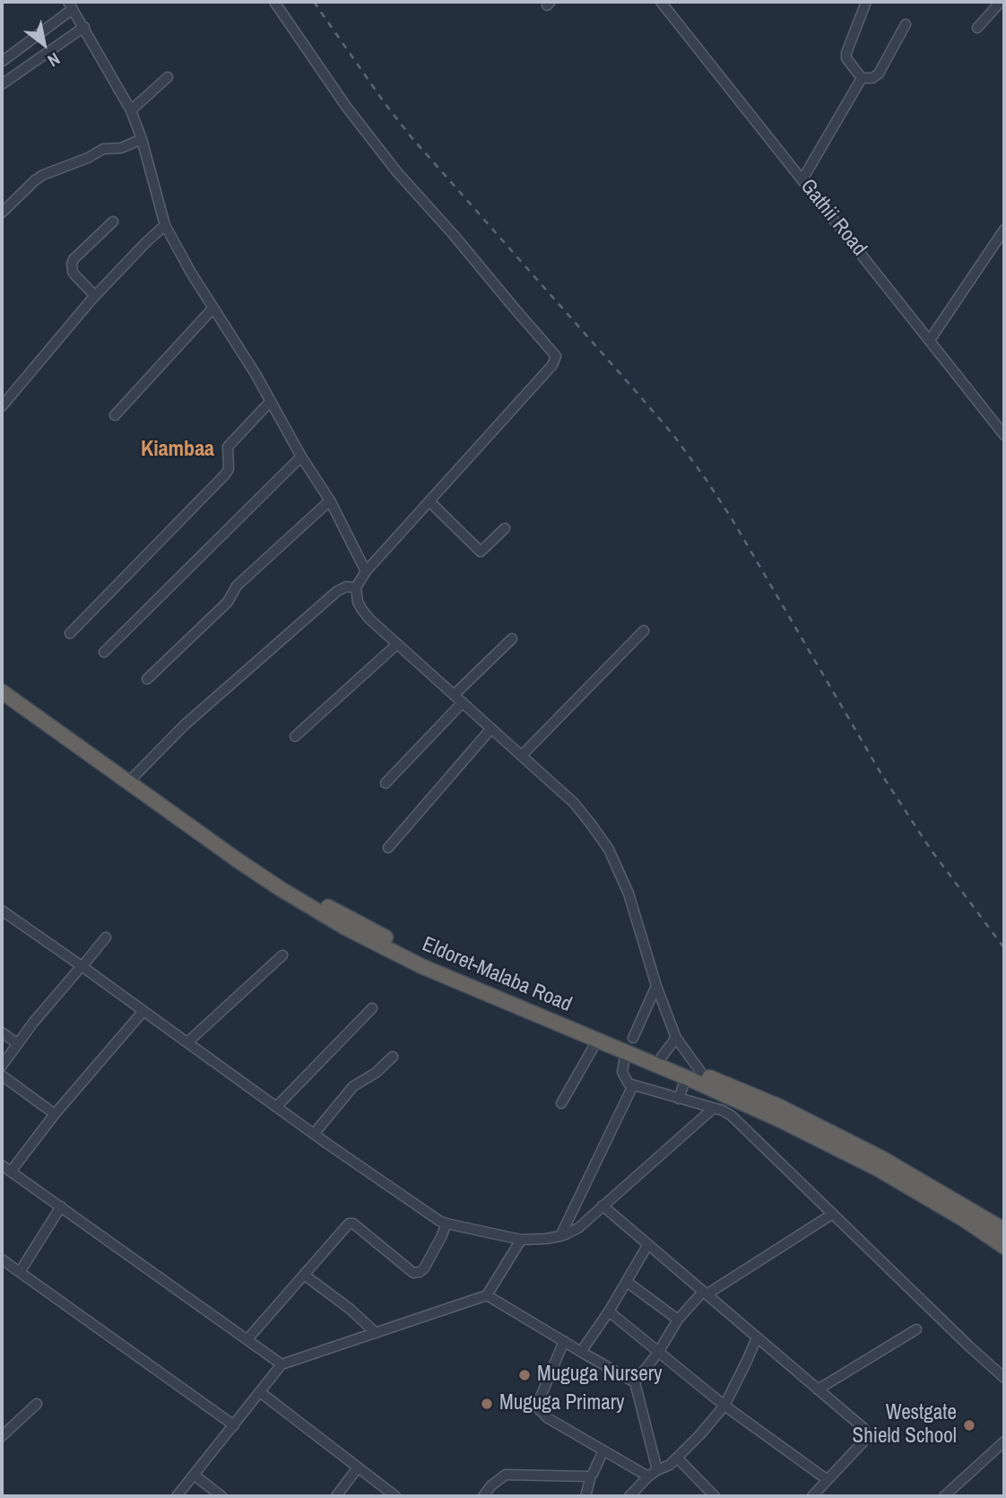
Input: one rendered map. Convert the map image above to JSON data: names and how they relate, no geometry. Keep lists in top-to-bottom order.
{
  "streets": {
    "highway": ["Eldoret-Malaba Road"],
    "street": ["Gathii Road"]
  },
  "districts": ["Kiambaa"],
  "places": ["Muguga Nursery", "Muguga Primary", "Westgate Shield School"],
  "north": "bottom right"
}
